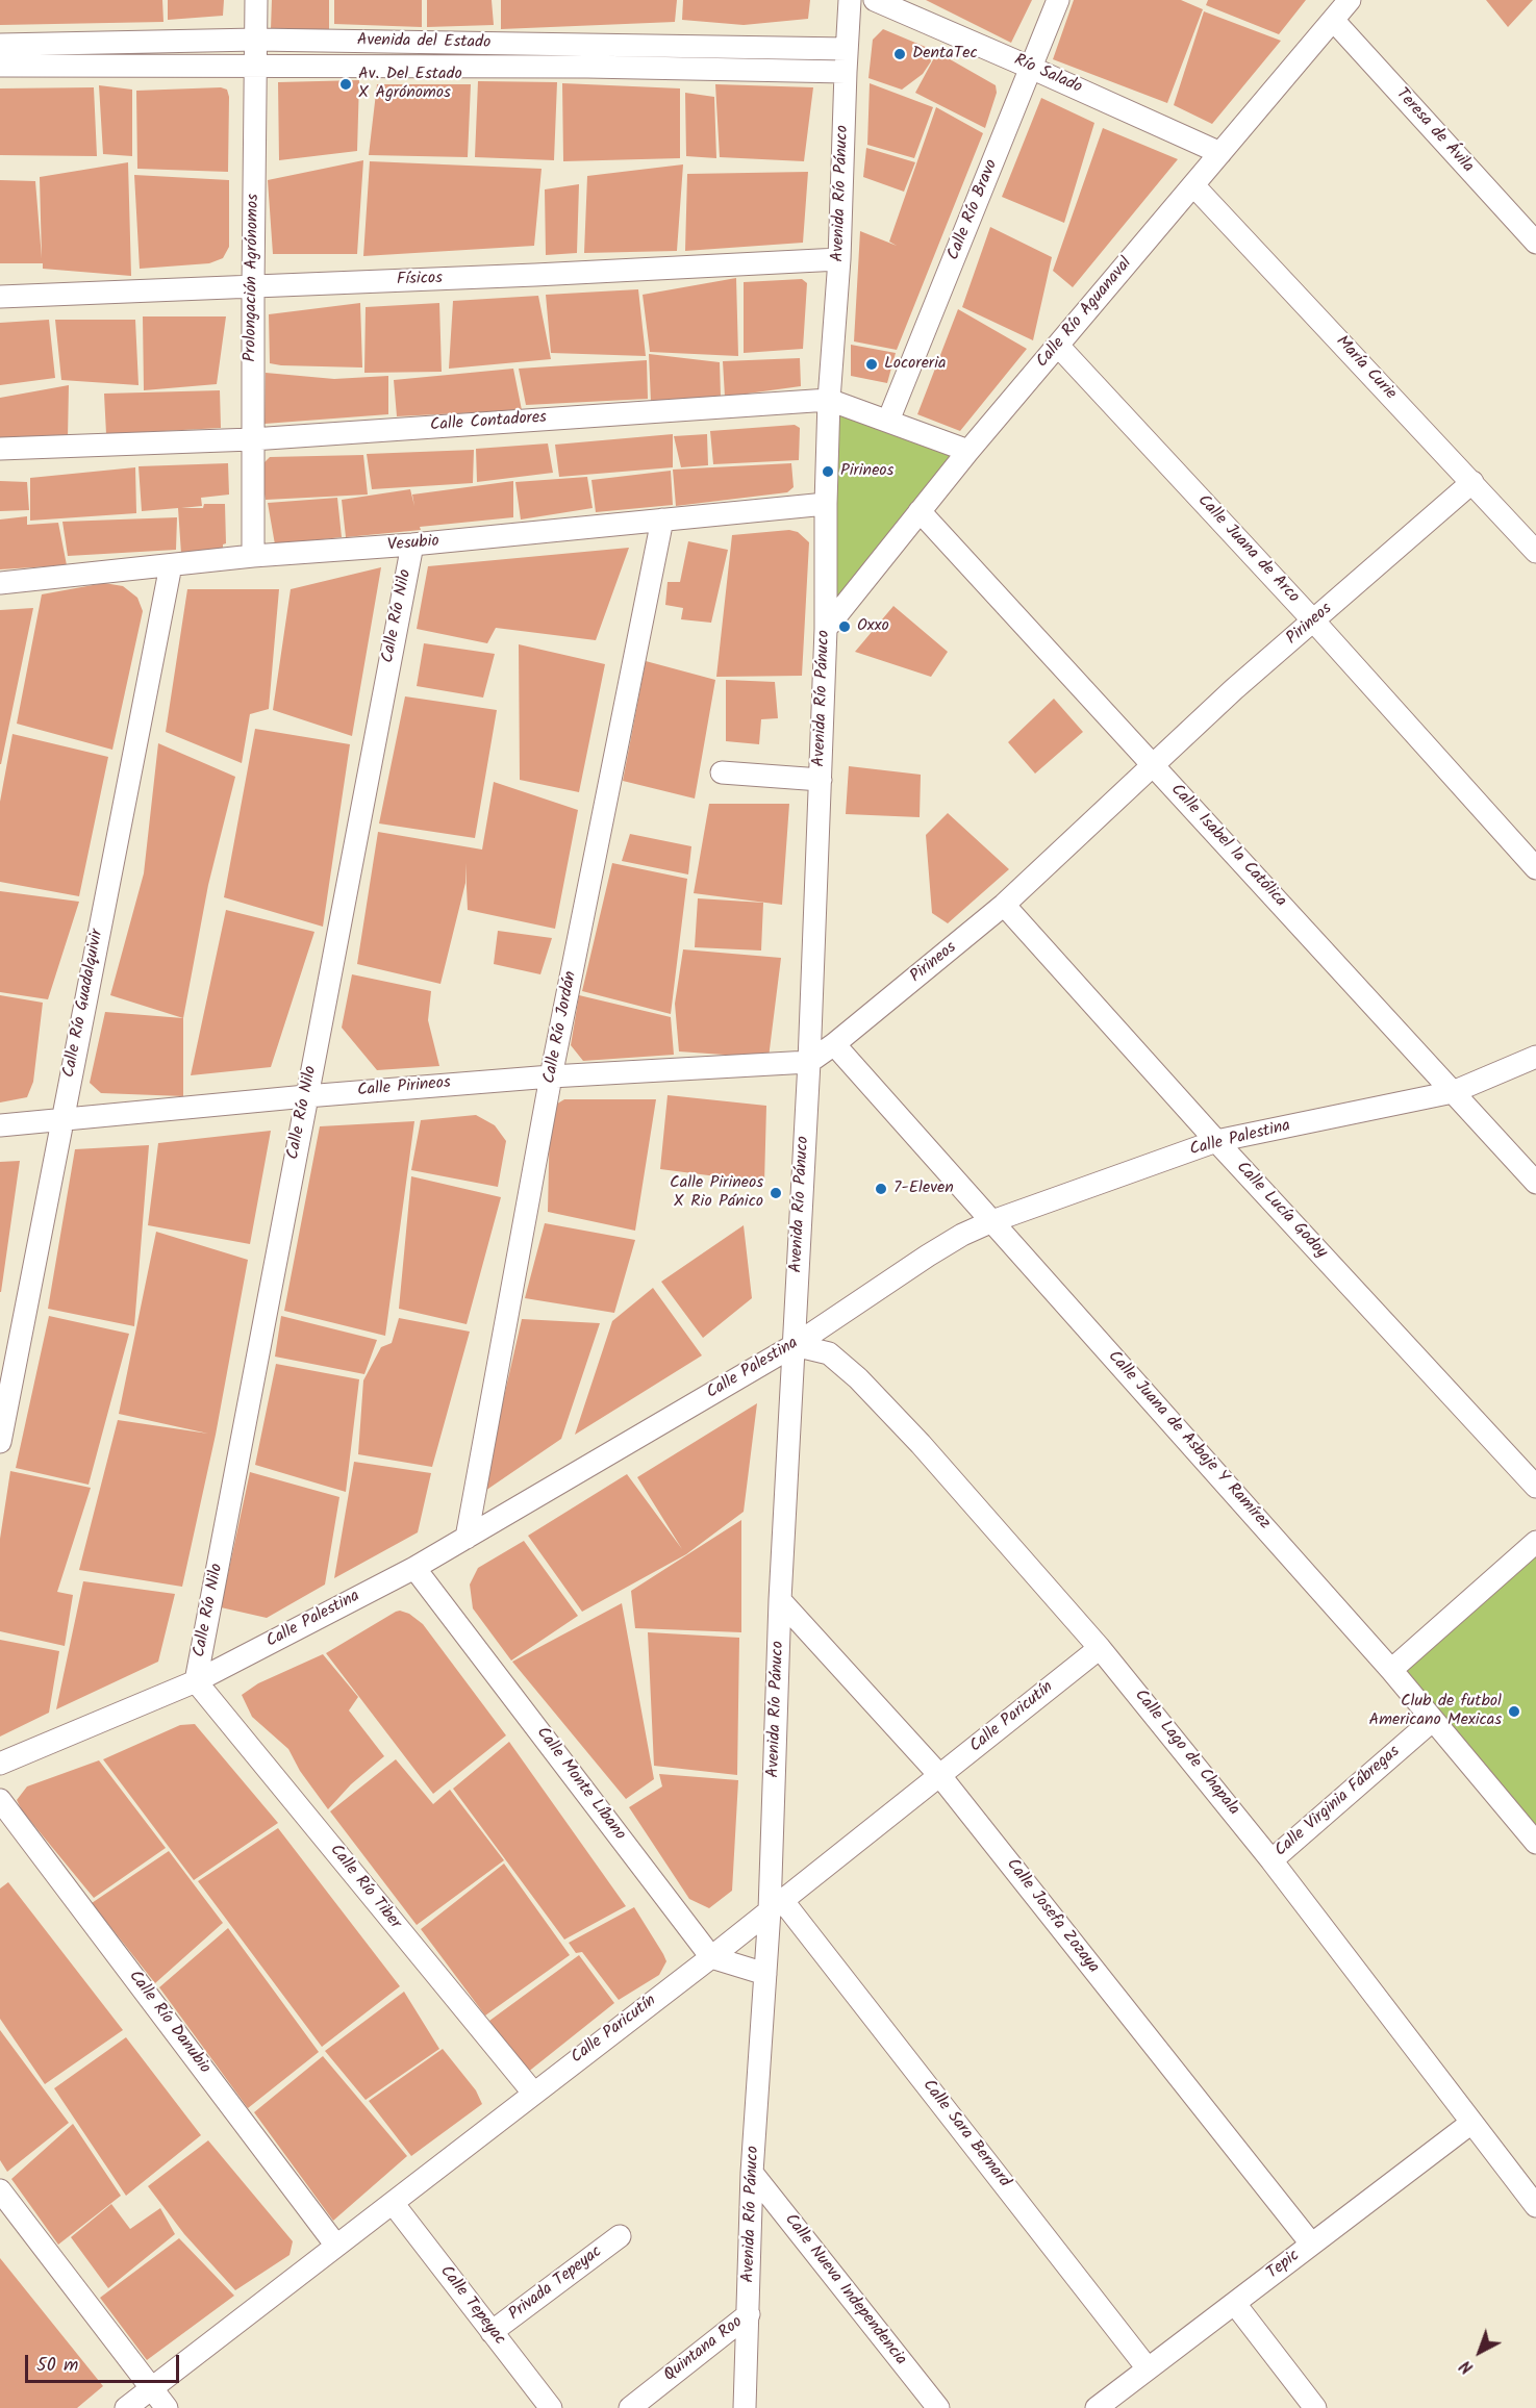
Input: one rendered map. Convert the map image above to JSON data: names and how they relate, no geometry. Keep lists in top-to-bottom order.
{
  "streets": {
    "street": [
      "Avenida del Estado",
      "Río Salado",
      "Teresa de Ávila",
      "Avenida Río Pánuco",
      "Calle Río Bravo",
      "Prolongación Agrónomos",
      "Físicos",
      "Calle Río Aguanaval",
      "María Curie",
      "Calle Contadores",
      "Vesubio",
      "Calle Juana de Arco",
      "Calle Río Nilo",
      "Pirineos",
      "Calle Isabel la Católica",
      "Calle Río Guadalquivir",
      "Calle Río Jordán",
      "Calle Pirineos",
      "Calle Palestina",
      "Calle Lucía Godoy",
      "Calle Juana de Asbaje Y Ramírez",
      "Calle Paricutín",
      "Calle Lago de Chapala",
      "Calle Monte Líbano",
      "Calle Virginia Fábregas",
      "Calle Río Tiber",
      "Calle Josefa Zozaya",
      "Calle Río Danubio",
      "Calle Sara Bernard",
      "Tepic",
      "Privada Tepeyac",
      "Calle Nueva Independencia",
      "Calle Tepeyac",
      "Quintana Roo"
    ]
  },
  "crossings": [
    ["Avenida del Estado", "Avenida Río Pánuco"],
    ["Avenida del Estado", "Prolongación Agrónomos"],
    ["Río Salado", "Calle Río Bravo"],
    ["Río Salado", "Calle Río Aguanaval"],
    ["Teresa de Ávila", "Calle Río Aguanaval"],
    ["Avenida Río Pánuco", "Físicos"],
    ["Avenida Río Pánuco", "Calle Río Aguanaval"],
    ["Avenida Río Pánuco", "Calle Contadores"],
    ["Avenida Río Pánuco", "Vesubio"],
    ["Avenida Río Pánuco", "Pirineos"],
    ["Avenida Río Pánuco", "Calle Pirineos"],
    ["Avenida Río Pánuco", "Calle Palestina"],
    ["Avenida Río Pánuco", "Calle Paricutín"],
    ["Avenida Río Pánuco", "Calle Lago de Chapala"],
    ["Avenida Río Pánuco", "Calle Josefa Zozaya"],
    ["Avenida Río Pánuco", "Calle Sara Bernard"],
    ["Avenida Río Pánuco", "Calle Nueva Independencia"],
    ["Avenida Río Pánuco", "Quintana Roo"],
    ["Calle Río Bravo", "Calle Contadores"],
    ["Prolongación Agrónomos", "Físicos"],
    ["Prolongación Agrónomos", "Calle Contadores"],
    ["Prolongación Agrónomos", "Vesubio"],
    ["Calle Río Aguanaval", "María Curie"],
    ["Calle Río Aguanaval", "Calle Contadores"],
    ["Calle Río Aguanaval", "Calle Juana de Arco"],
    ["Calle Río Aguanaval", "Calle Isabel la Católica"],
    ["María Curie", "Pirineos"],
    ["Vesubio", "Calle Río Nilo"],
    ["Vesubio", "Calle Río Guadalquivir"],
    ["Vesubio", "Calle Río Jordán"],
    ["Calle Juana de Arco", "Pirineos"],
    ["Calle Río Nilo", "Calle Pirineos"],
    ["Calle Río Nilo", "Calle Palestina"],
    ["Calle Río Nilo", "Calle Río Tiber"],
    ["Pirineos", "Calle Isabel la Católica"],
    ["Pirineos", "Calle Pirineos"],
    ["Pirineos", "Calle Lucía Godoy"],
    ["Pirineos", "Calle Juana de Asbaje Y Ramírez"],
    ["Calle Isabel la Católica", "Calle Palestina"],
    ["Calle Río Guadalquivir", "Calle Pirineos"],
    ["Calle Río Jordán", "Calle Pirineos"],
    ["Calle Río Jordán", "Calle Palestina"],
    ["Calle Palestina", "Calle Lucía Godoy"],
    ["Calle Palestina", "Calle Juana de Asbaje Y Ramírez"],
    ["Calle Palestina", "Calle Lago de Chapala"],
    ["Calle Palestina", "Calle Monte Líbano"],
    ["Calle Palestina", "Calle Río Tiber"],
    ["Calle Juana de Asbaje Y Ramírez", "Calle Virginia Fábregas"],
    ["Calle Paricutín", "Calle Lago de Chapala"],
    ["Calle Paricutín", "Calle Monte Líbano"],
    ["Calle Paricutín", "Calle Río Tiber"],
    ["Calle Paricutín", "Calle Josefa Zozaya"],
    ["Calle Paricutín", "Calle Río Danubio"],
    ["Calle Paricutín", "Calle Sara Bernard"],
    ["Calle Paricutín", "Calle Tepeyac"],
    ["Calle Lago de Chapala", "Calle Virginia Fábregas"],
    ["Calle Lago de Chapala", "Tepic"],
    ["Calle Josefa Zozaya", "Tepic"],
    ["Calle Sara Bernard", "Tepic"],
    ["Privada Tepeyac", "Calle Tepeyac"]
  ],
  "places": [
    "DentaTec",
    "Av. Del Estado X Agrónomos",
    "Locoreria",
    "Pirineos",
    "Oxxo",
    "7-Eleven",
    "Calle Pirineos X Rio Pánico",
    "Club de futbol Americano Mexicas"
  ],
  "scale_bar": "50 m",
  "north": "bottom left"
}
